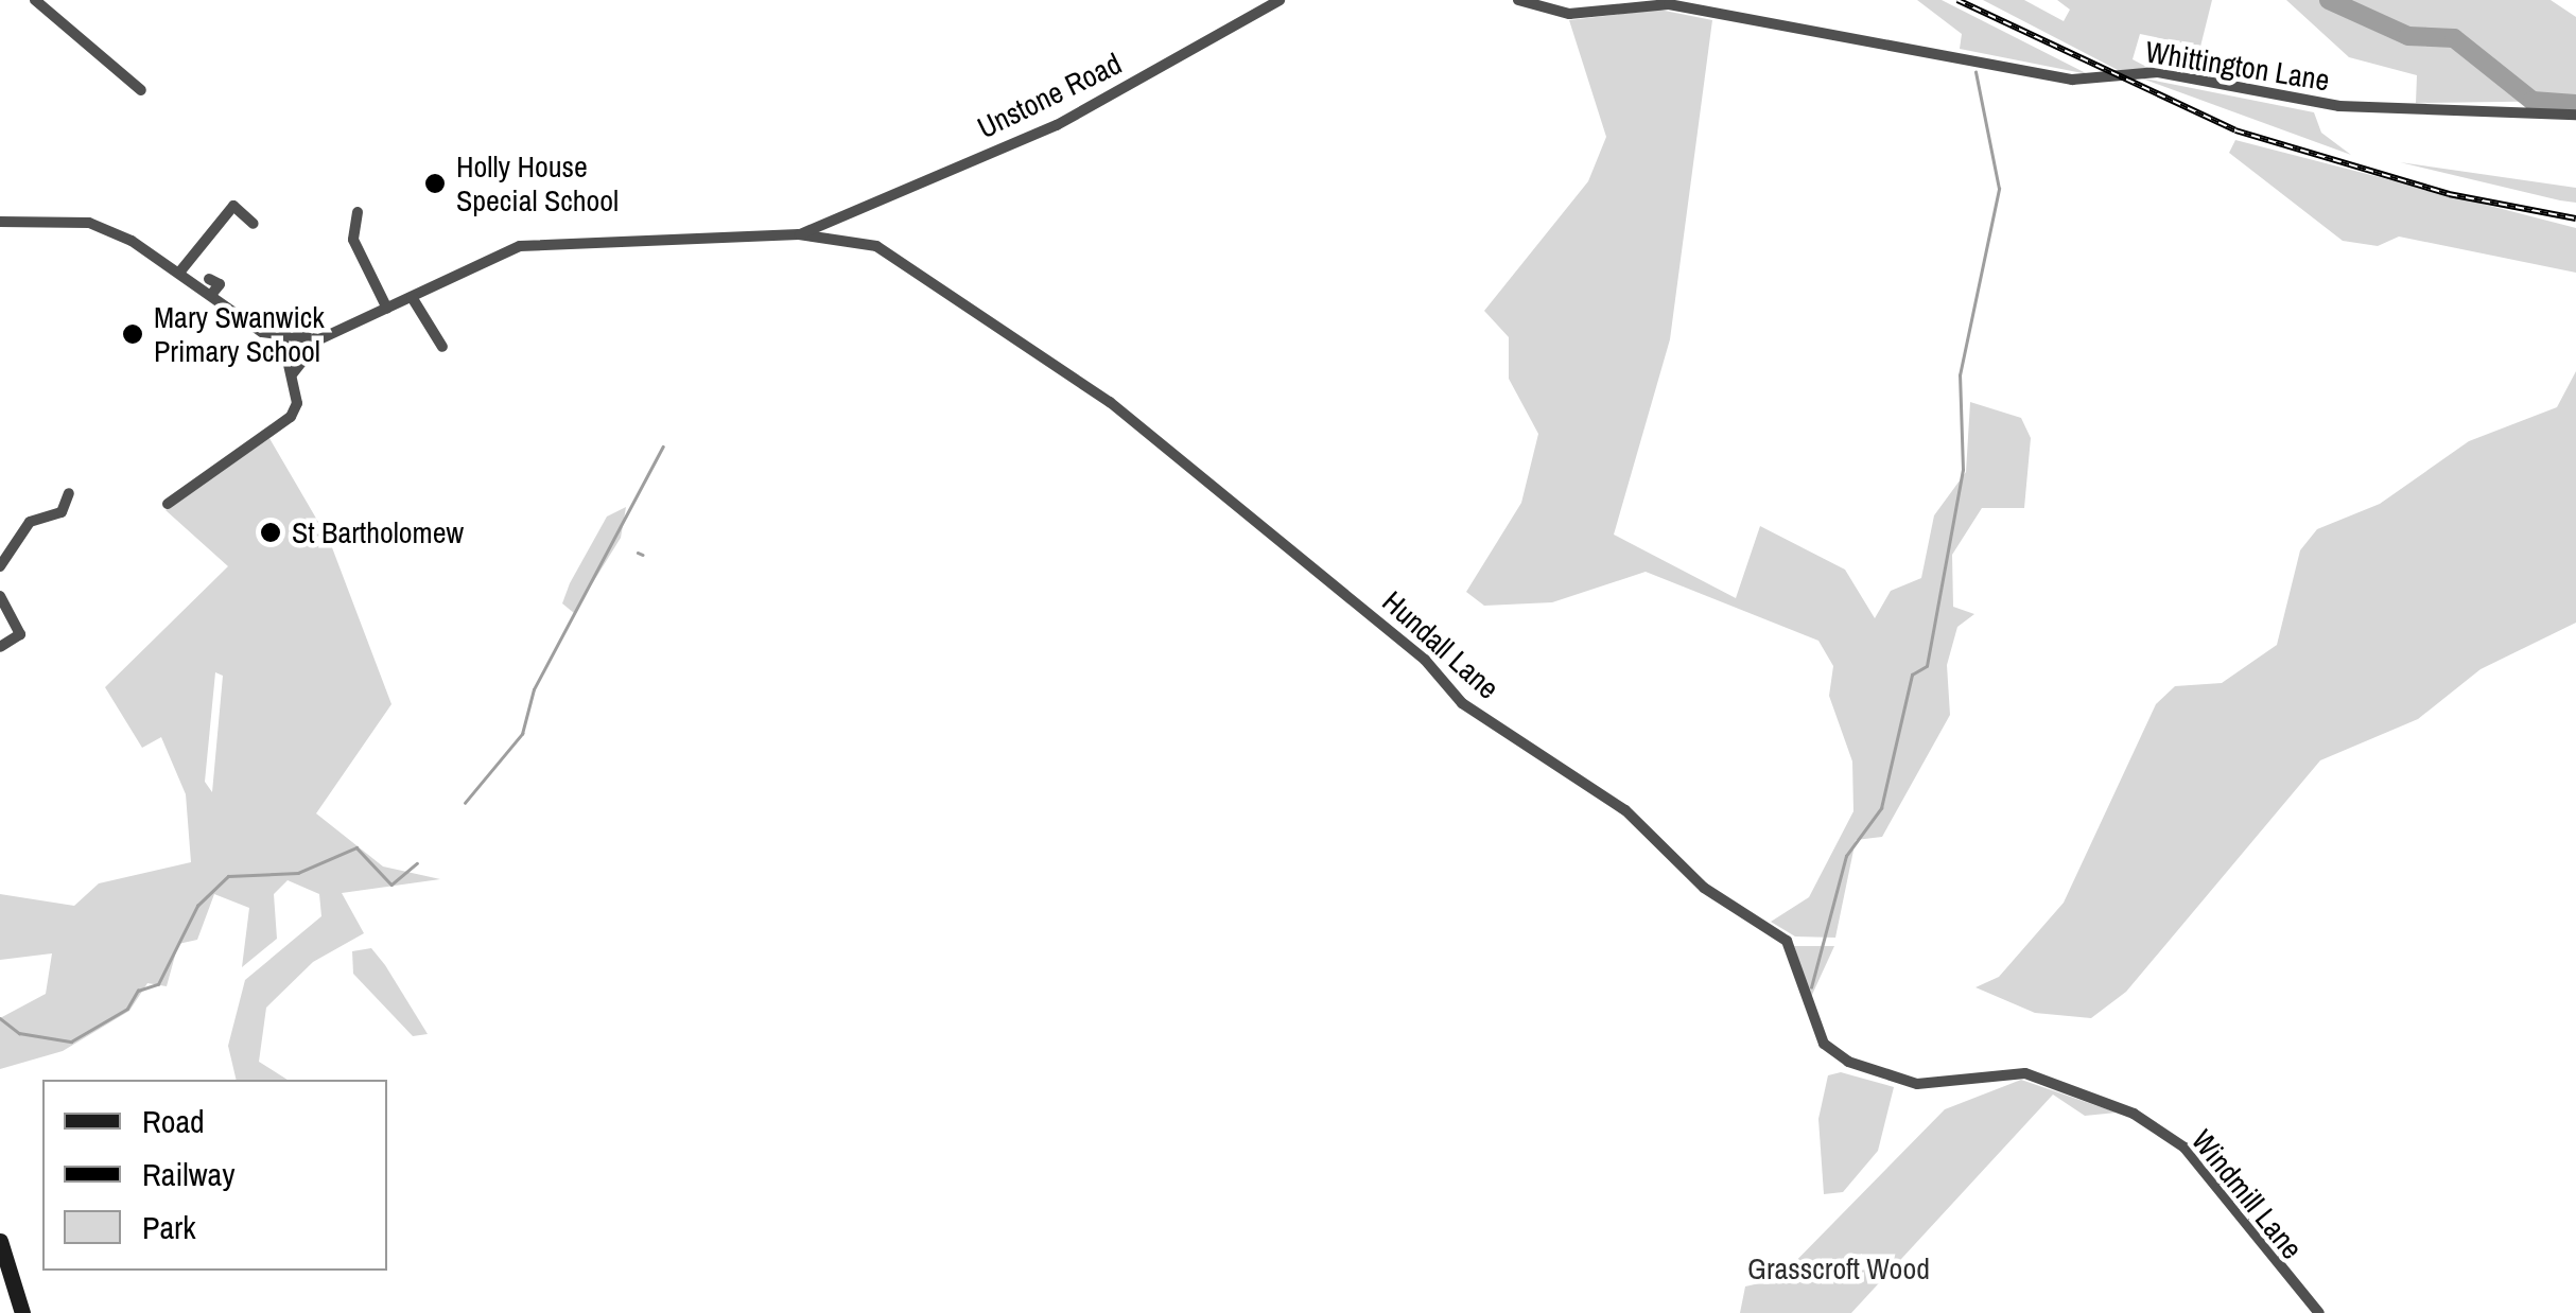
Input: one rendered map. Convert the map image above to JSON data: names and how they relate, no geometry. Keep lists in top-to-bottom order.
{
  "streets": {
    "street": [
      "Whittington Lane",
      "Unstone Road",
      "Hundall Lane",
      "Windmill Lane"
    ]
  },
  "crossings": [
    ["Unstone Road", "Hundall Lane"],
    ["Hundall Lane", "Windmill Lane"]
  ],
  "parks": ["Grasscroft Wood"],
  "places": ["Holly House Special School", "Mary Swanwick Primary School", "St Bartholomew"],
  "legend": ["Road", "Railway", "Park"]
}
